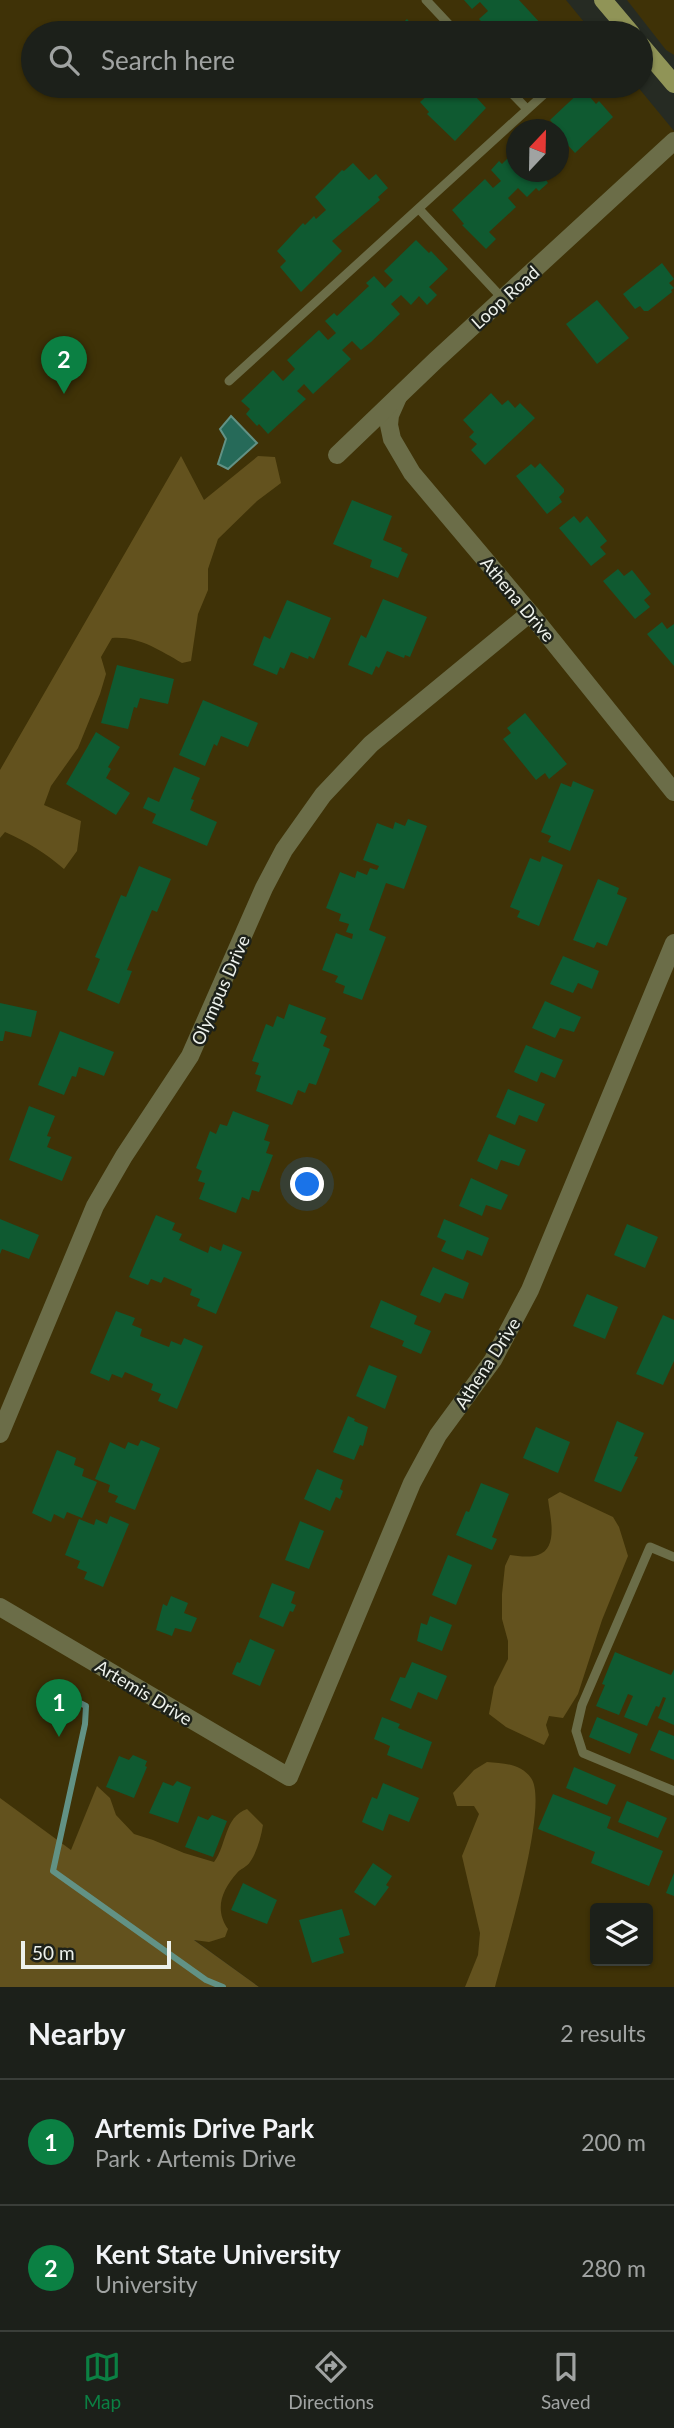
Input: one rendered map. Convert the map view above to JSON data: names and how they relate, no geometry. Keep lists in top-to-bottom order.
{
  "streets": {
    "street": [
      "Loop Road",
      "Athena Drive",
      "Olympus Drive",
      "Artemis Drive"
    ]
  },
  "crossings": [
    ["Loop Road", "Athena Drive"],
    ["Athena Drive", "Olympus Drive"],
    ["Athena Drive", "Artemis Drive"]
  ],
  "scale_bar": "50 m",
  "north": "top",
  "page": {
    "search": "Search here",
    "pins": ["2", "1"],
    "scale": "50 m",
    "heading": ["Nearby", "2 results"],
    "list": [
      {
        "mark": "1",
        "name": "Artemis Drive Park",
        "note": "Park · Artemis Drive",
        "value": "200 m"
      },
      {
        "mark": "2",
        "name": "Kent State University",
        "note": "University",
        "value": "280 m"
      }
    ],
    "nav": ["Map", "Directions", "Saved"]
  }
}
